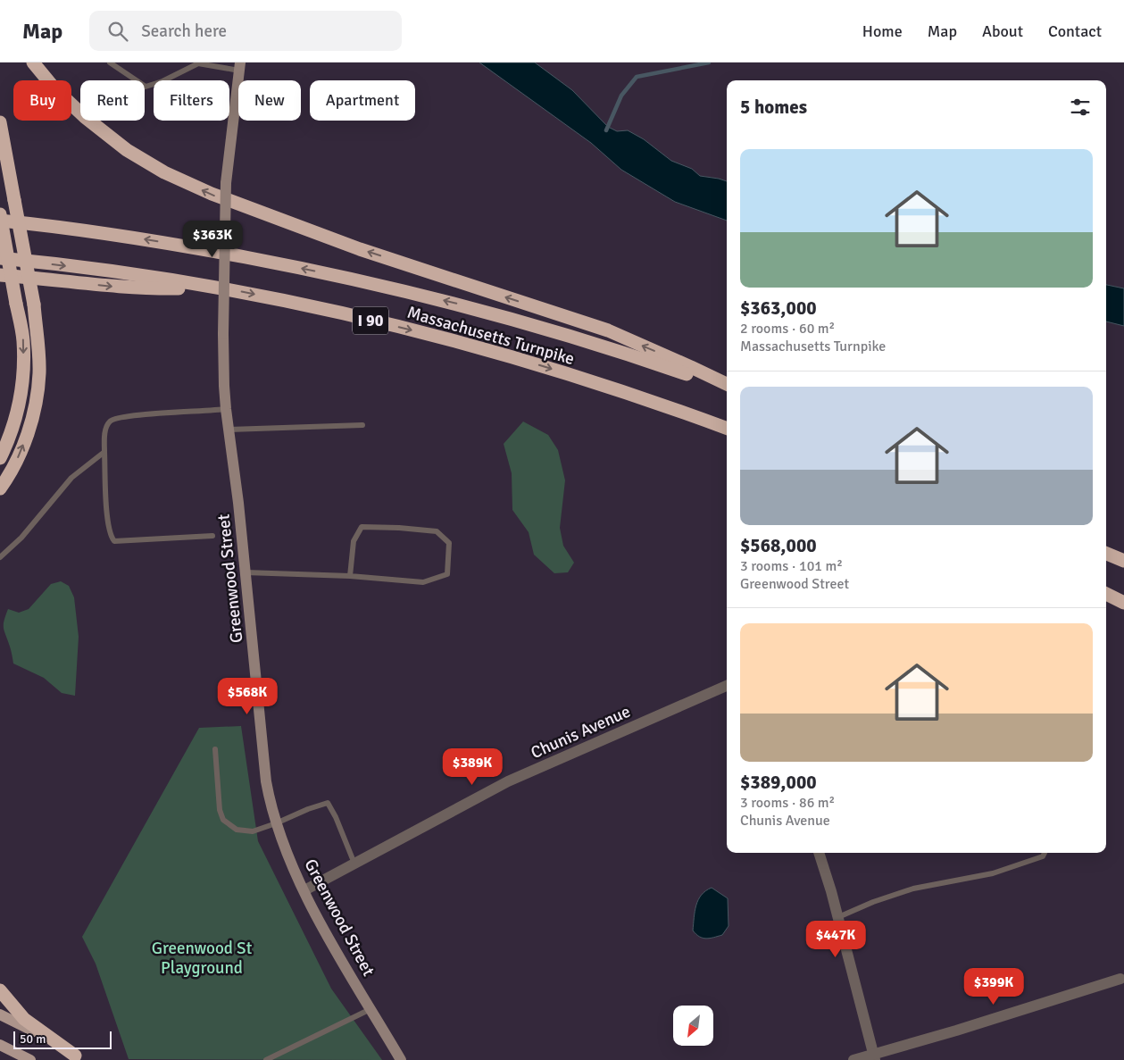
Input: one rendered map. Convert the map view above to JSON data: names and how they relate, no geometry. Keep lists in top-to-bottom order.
{
  "streets": {
    "highway": ["I 90", "Massachusetts Turnpike"],
    "street": ["Greenwood Street", "Chunis Avenue"]
  },
  "crossings": [
    ["Greenwood Street", "Chunis Avenue"]
  ],
  "parks": ["Greenwood St Playground"],
  "scale_bar": "50 m",
  "north": "bottom left",
  "page": {
    "header": "Map",
    "search": "Search here",
    "nav": [
      "Home",
      "Map",
      "About",
      "Contact"
    ],
    "chip": [
      "Buy",
      "Rent",
      "Filters",
      "New",
      "Apartment"
    ],
    "heading": "5 homes",
    "list": [
      {
        "name": "$363,000",
        "note": "2 rooms · 60 m² · Massachusetts Turnpike"
      },
      {
        "name": "$568,000",
        "note": "3 rooms · 101 m² · Greenwood Street"
      },
      {
        "name": "$389,000",
        "note": "3 rooms · 86 m² · Chunis Avenue"
      }
    ],
    "price": [
      "$363K",
      "$568K",
      "$389K",
      "$447K",
      "$399K"
    ],
    "scale": "50 m"
  }
}
